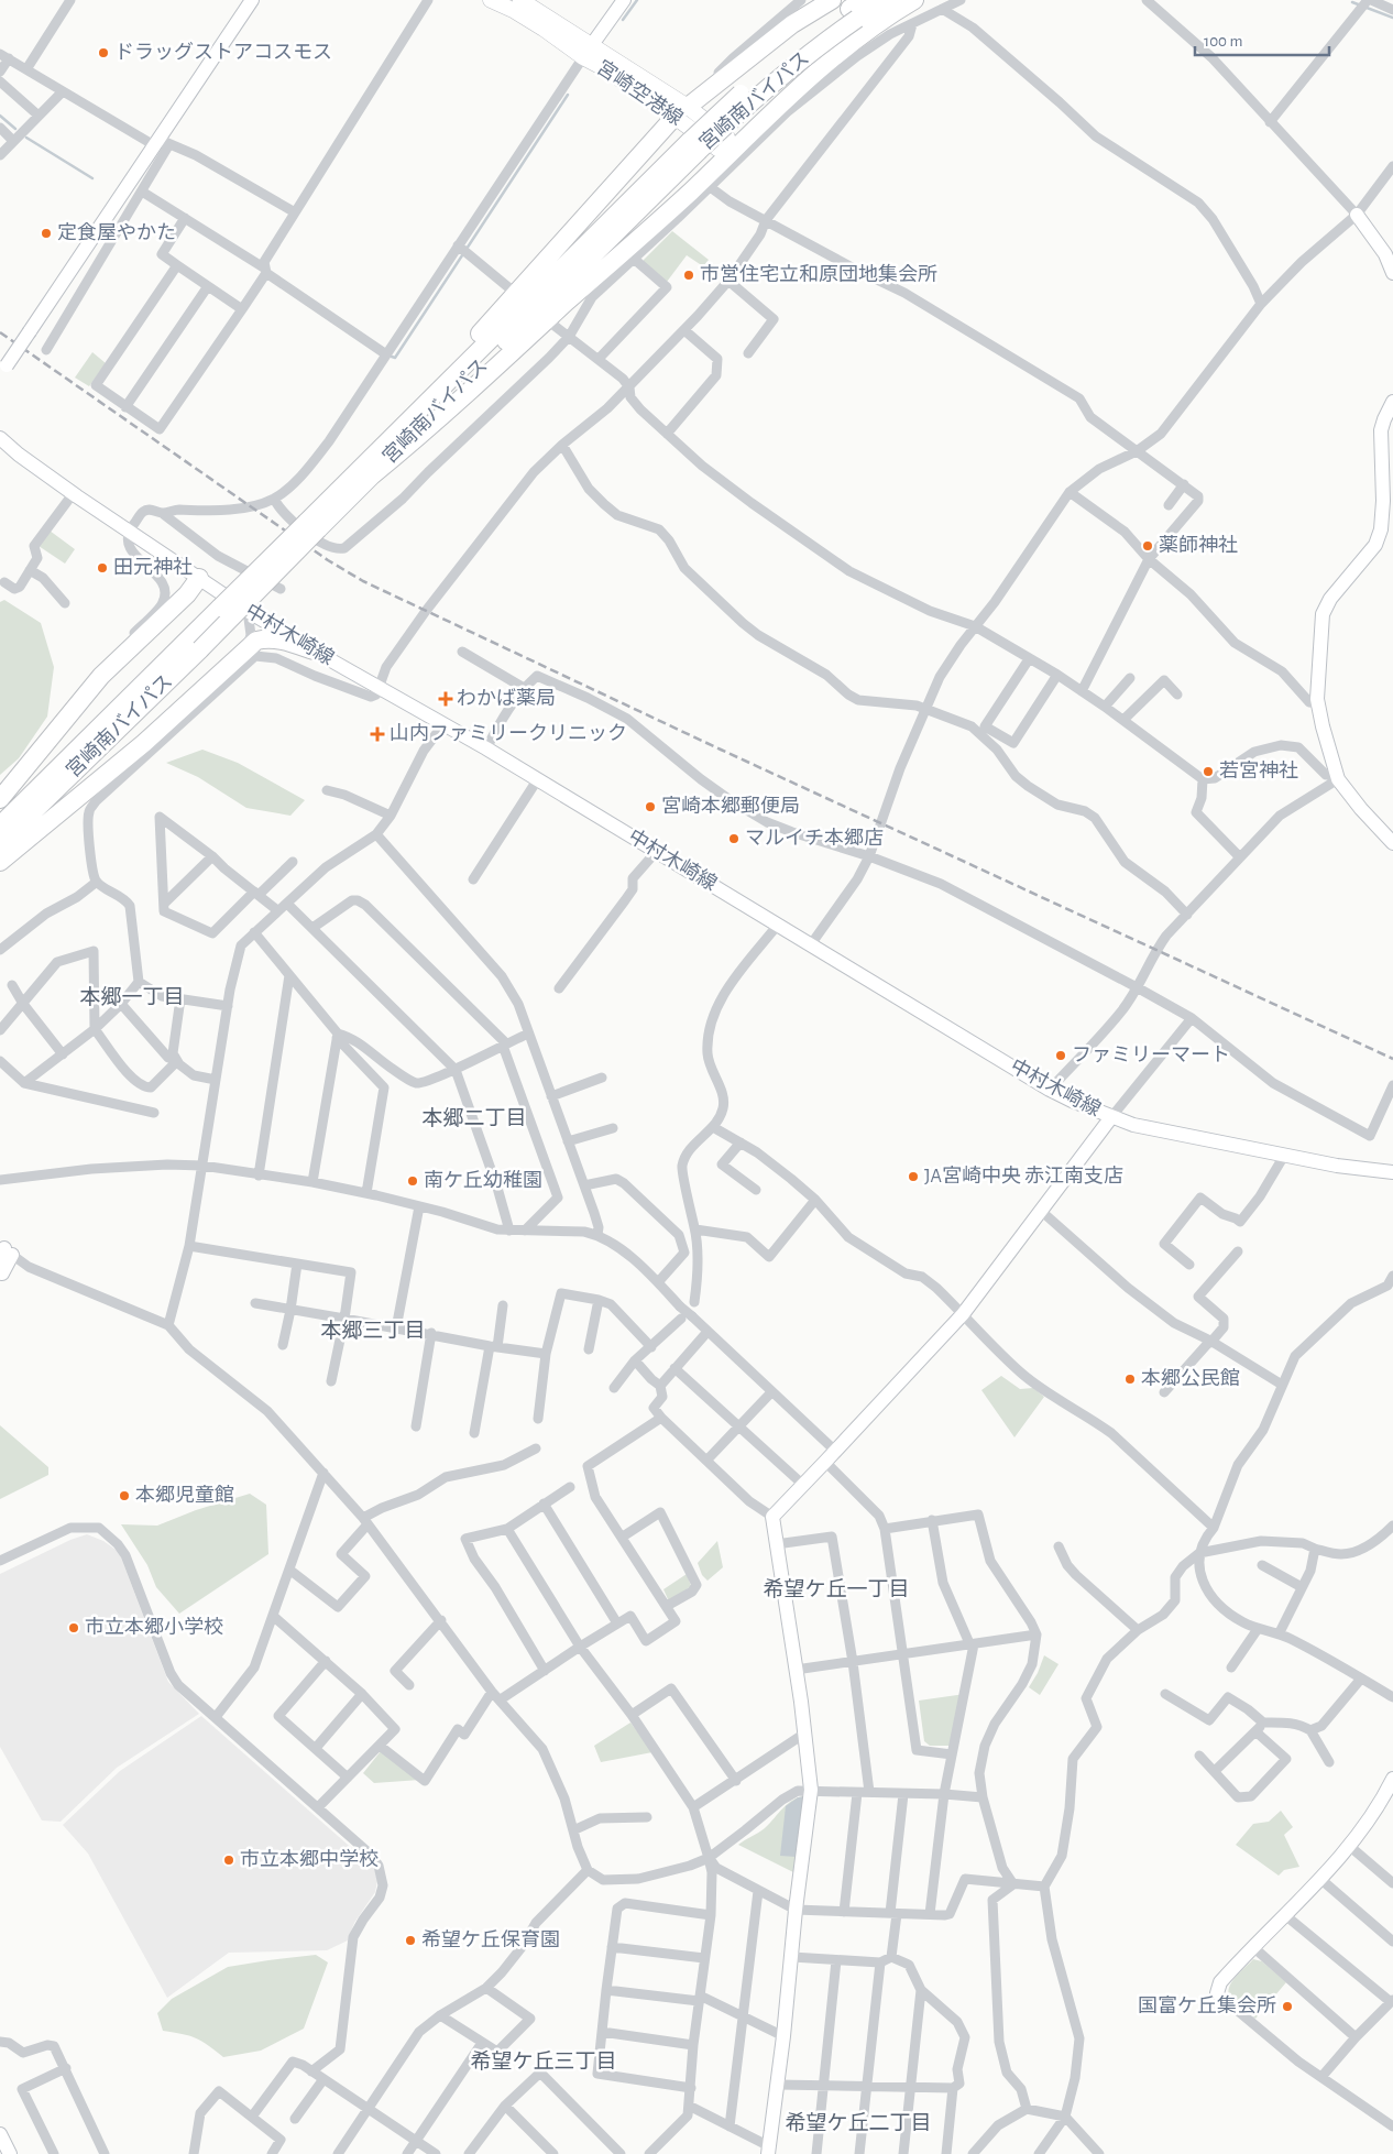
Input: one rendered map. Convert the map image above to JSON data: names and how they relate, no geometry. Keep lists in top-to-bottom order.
{
  "streets": {
    "highway": ["宮崎南バイパス"],
    "main road": ["宮崎空港線"],
    "street": ["中村木崎線"]
  },
  "districts": [
    "本郷一丁目",
    "本郷二丁目",
    "本郷三丁目",
    "希望ケ丘一丁目",
    "希望ケ丘三丁目",
    "希望ケ丘二丁目"
  ],
  "places": {
    "other": [
      "ドラッグストアコスモス",
      "定食屋やかた",
      "市営住宅立和原団地集会所",
      "薬師神社",
      "田元神社",
      "若宮神社",
      "宮崎本郷郵便局",
      "マルイチ本郷店",
      "ファミリーマート",
      "JA宮崎中央 赤江南支店",
      "南ケ丘幼稚園",
      "本郷公民館",
      "本郷児童館",
      "市立本郷小学校",
      "市立本郷中学校",
      "希望ケ丘保育園",
      "国富ケ丘集会所"
    ],
    "health": ["わかば薬局", "山内ファミリークリニック"]
  },
  "scale_bar": "100 m"
}
